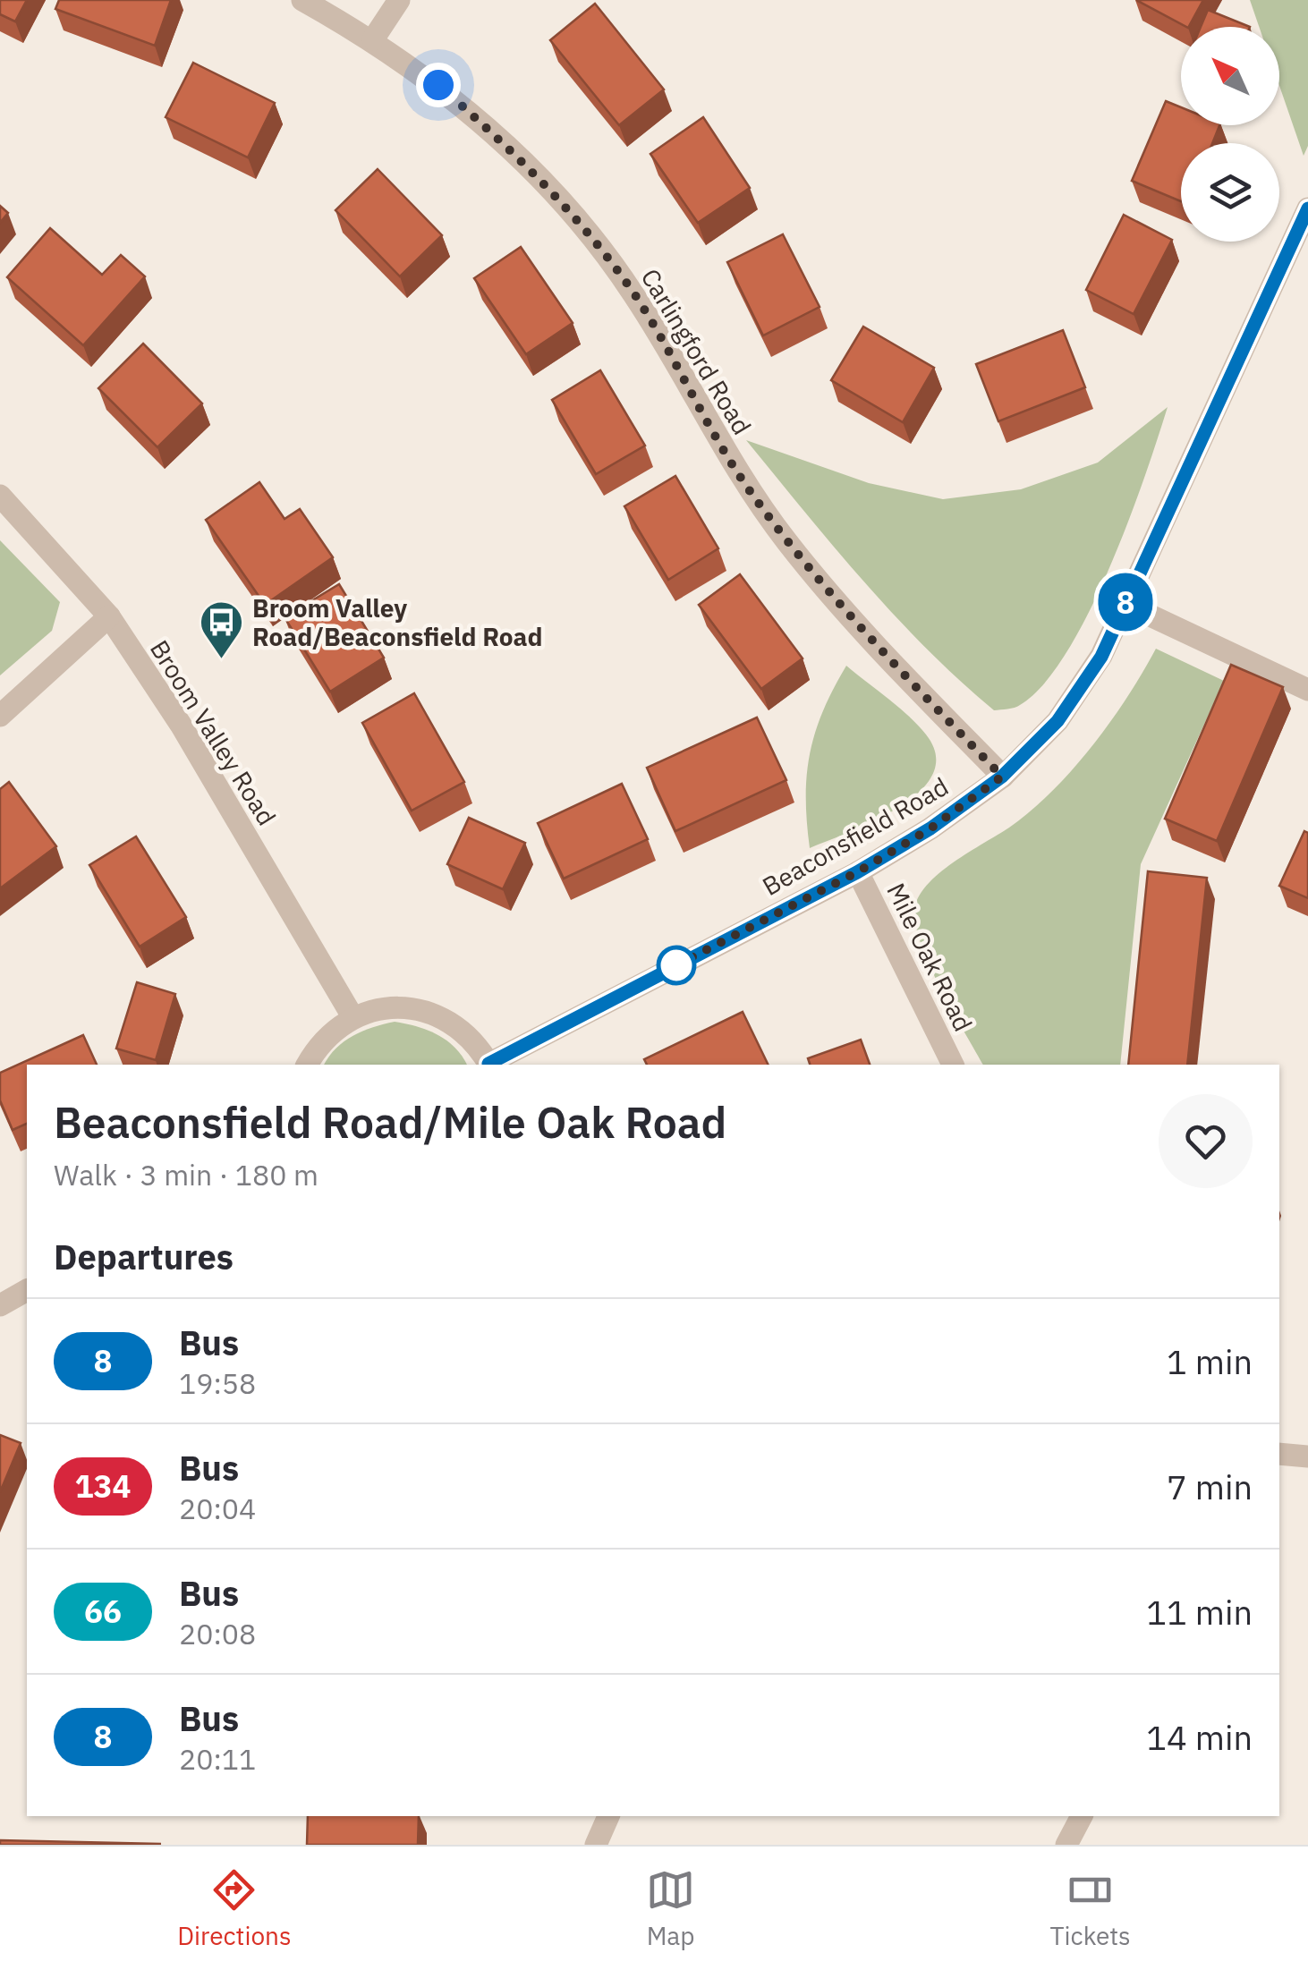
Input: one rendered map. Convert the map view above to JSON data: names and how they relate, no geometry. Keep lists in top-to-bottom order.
{
  "streets": {
    "street": [
      "Carlingford Road",
      "Broom Valley Road",
      "Beaconsfield Road",
      "Mile Oak Road"
    ]
  },
  "crossings": [
    ["Carlingford Road", "Beaconsfield Road"],
    ["Beaconsfield Road", "Mile Oak Road"]
  ],
  "places": {
    "bus stop": ["Broom Valley Road/Beaconsfield Road"]
  },
  "lines": ["bus line 8"],
  "north": "top left",
  "page": {
    "on_map": "8",
    "heading": [
      ["Beaconsfield Road/Mile Oak Road", "Walk · 3 min · 180 m"],
      "Departures"
    ],
    "list": [
      {
        "mark": "8",
        "name": "Bus",
        "note": "19:58",
        "value": "1 min"
      },
      {
        "mark": "134",
        "name": "Bus",
        "note": "20:04",
        "value": "7 min"
      },
      {
        "mark": "66",
        "name": "Bus",
        "note": "20:08",
        "value": "11 min"
      },
      {
        "mark": "8",
        "name": "Bus",
        "note": "20:11",
        "value": "14 min"
      }
    ],
    "tabs": ["Directions", "Map", "Tickets"]
  }
}
